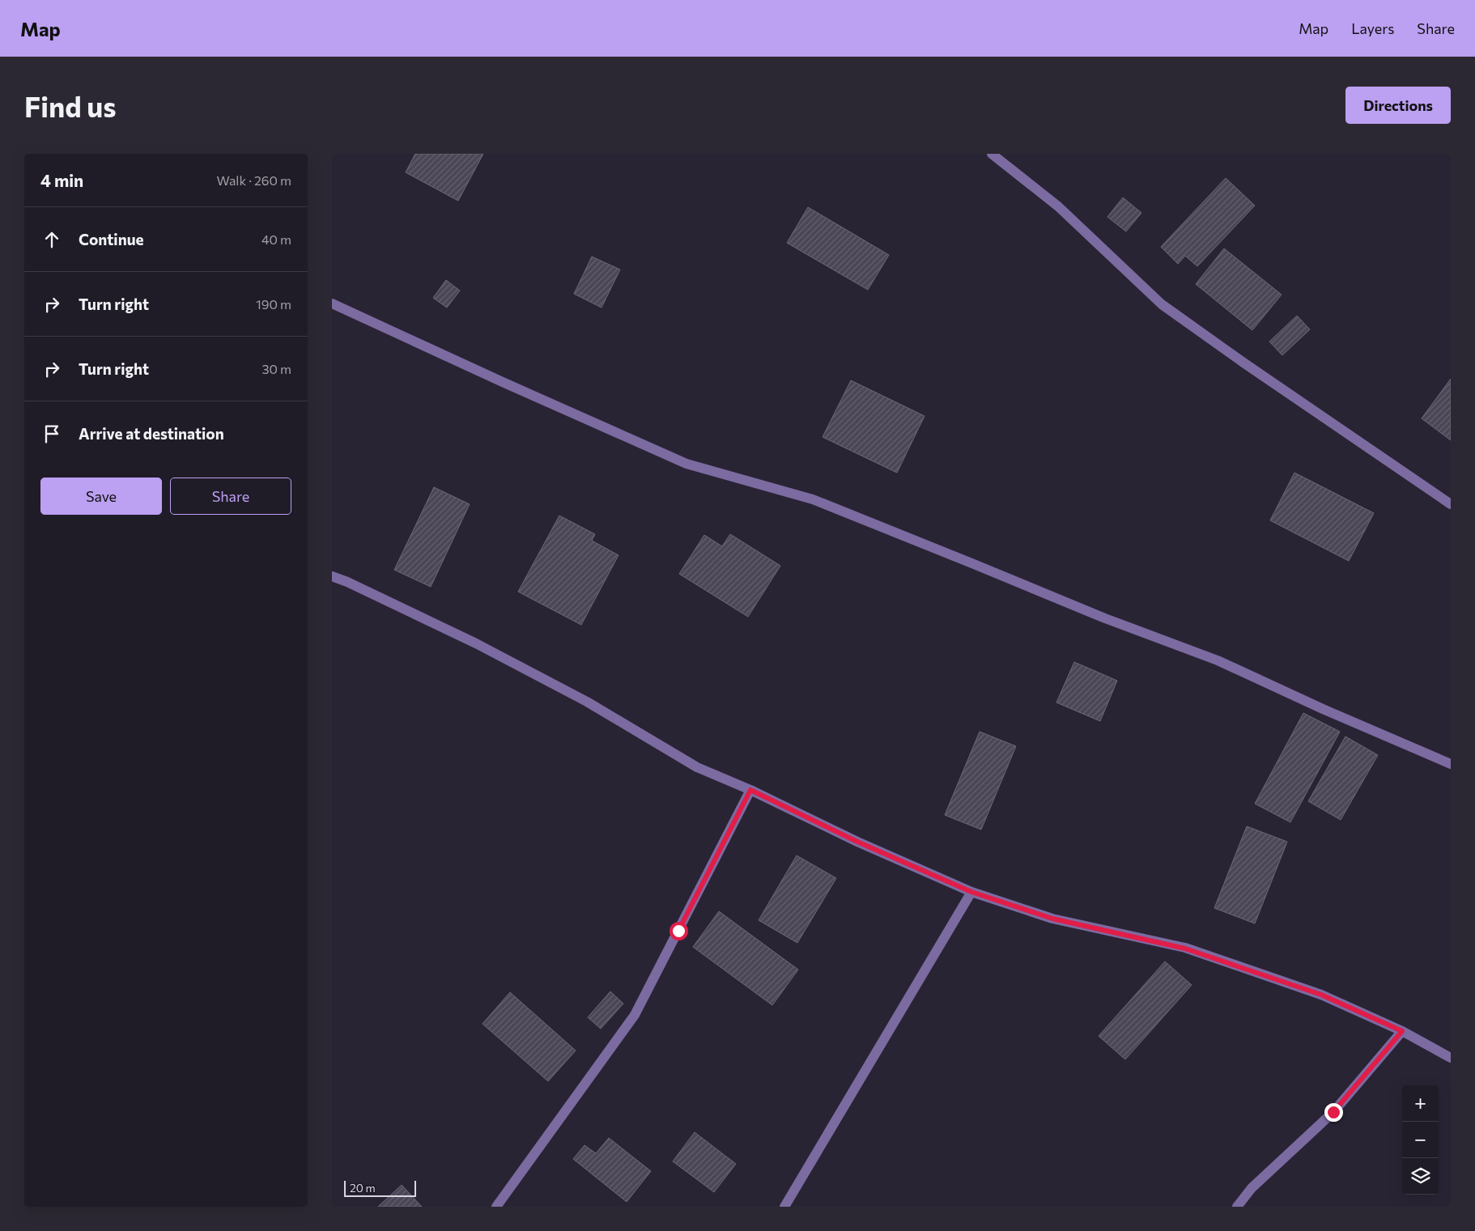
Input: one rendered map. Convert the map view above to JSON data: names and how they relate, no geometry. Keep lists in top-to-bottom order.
{
  "scale_bar": "20 m",
  "page": {
    "header": "Map",
    "nav": ["Map", "Layers", "Share"],
    "buttons": [
      "Directions",
      ["Save", "Share"]
    ],
    "title": "Find us",
    "heading": ["4 min", "Walk · 260 m"],
    "list": [
      ["Continue", "40 m"],
      ["Turn right", "190 m"],
      ["Turn right", "30 m"],
      "Arrive at destination"
    ],
    "map_buttons": ["+", "−"],
    "scale": "20 m"
  }
}
